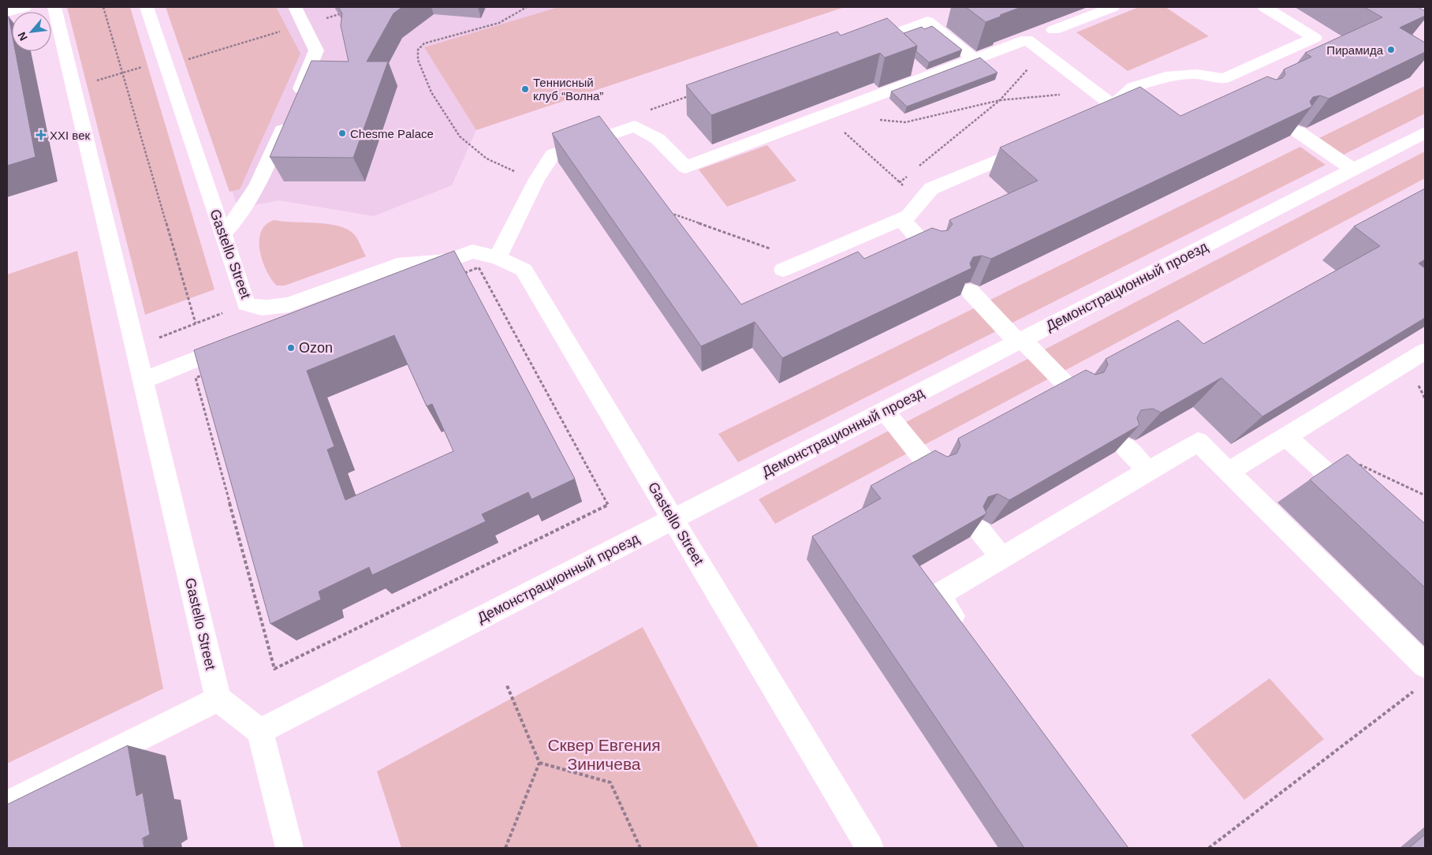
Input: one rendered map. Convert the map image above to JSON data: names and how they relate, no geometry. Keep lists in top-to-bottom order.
{
  "streets": {
    "street": ["Gastello Street", "Демонстрационный проезд"]
  },
  "crossings": [
    ["Gastello Street", "Демонстрационный проезд"]
  ],
  "parks": ["Сквер Евгения Зиничева"],
  "places": {
    "other": [
      "Пирамида",
      "Теннисный клуб “Волна”",
      "Chesme Palace",
      "Ozon"
    ],
    "health": ["XXI век"]
  },
  "north": "bottom left"
}
